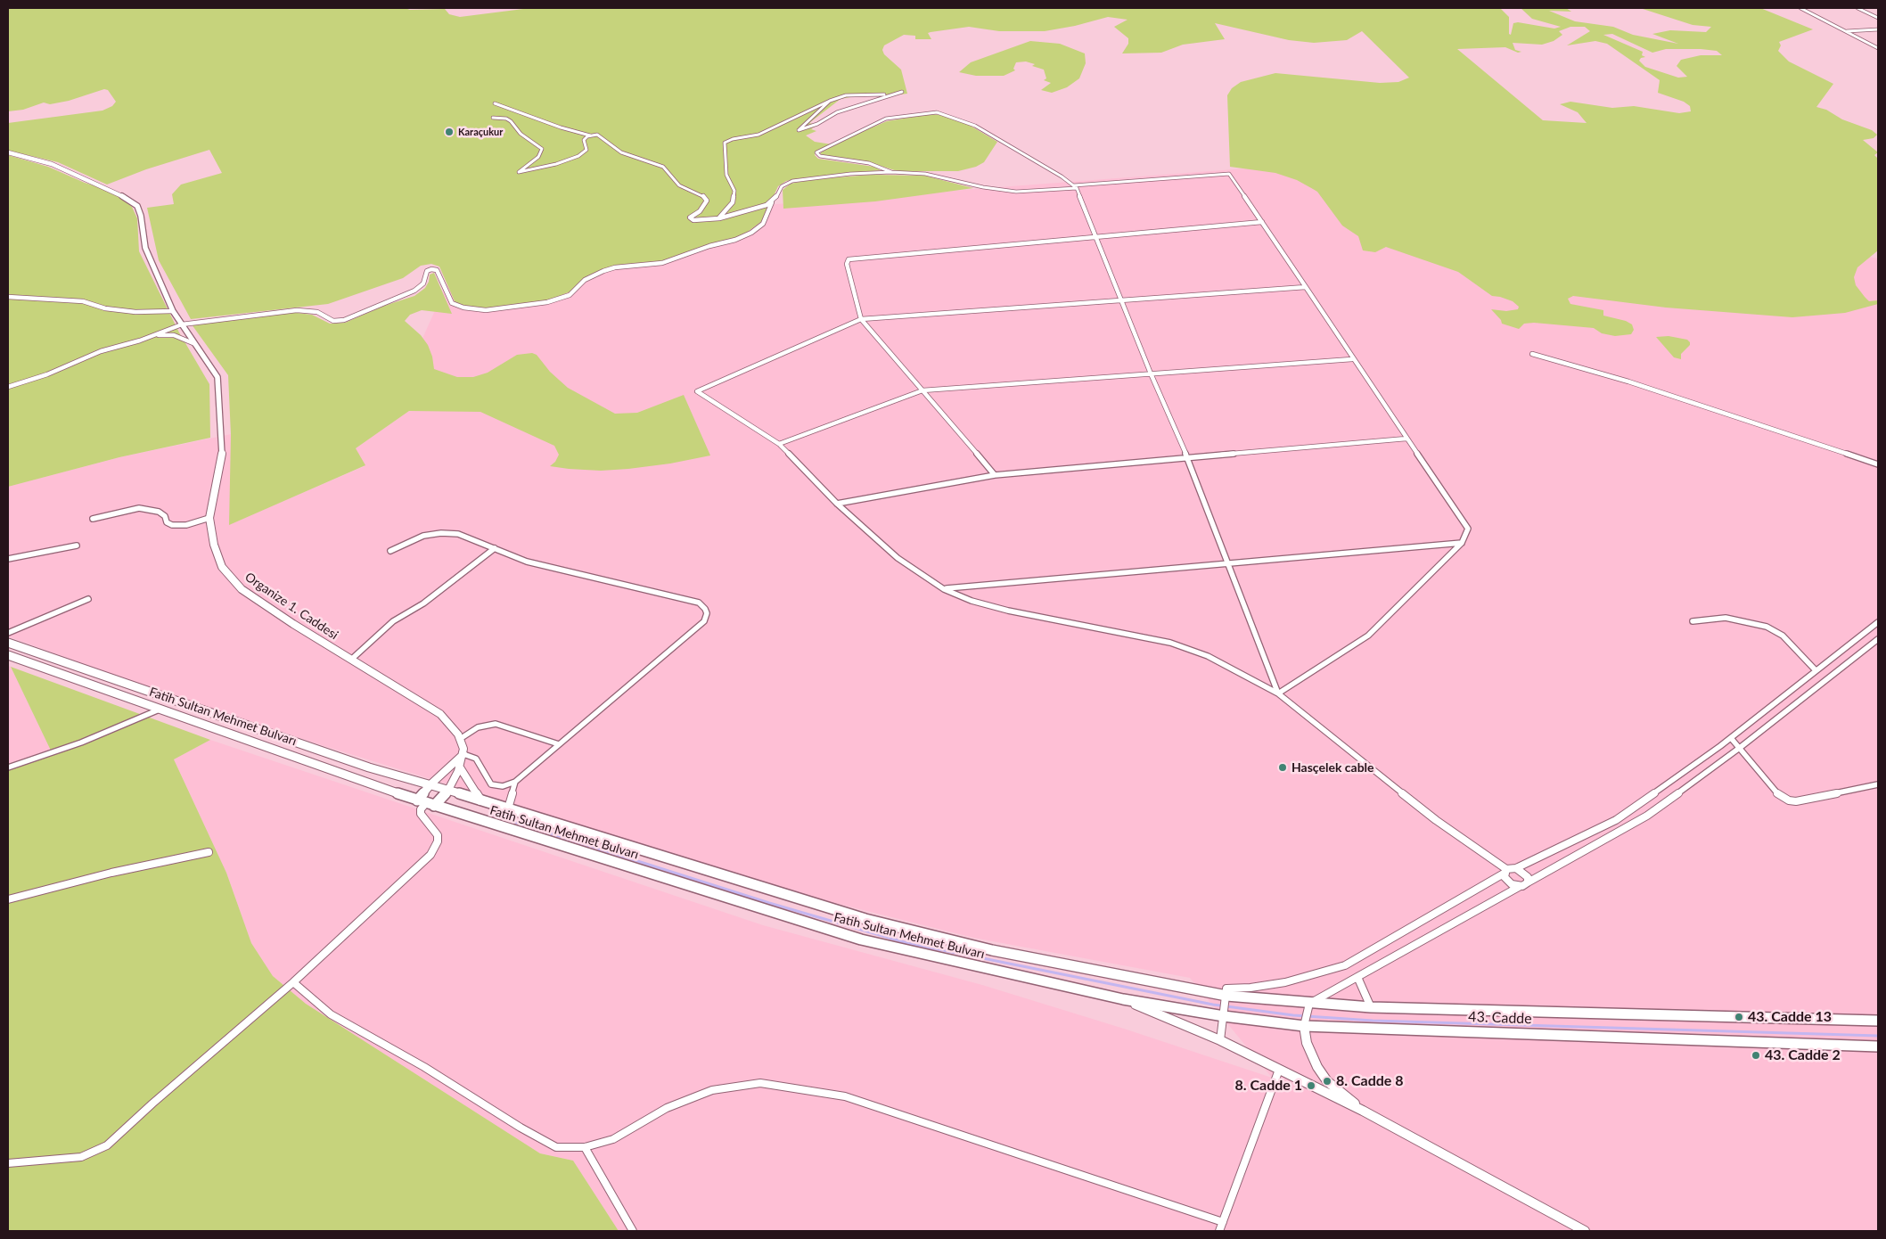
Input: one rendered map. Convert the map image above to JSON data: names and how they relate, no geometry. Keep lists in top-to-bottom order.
{
  "streets": {
    "main road": ["Fatih Sultan Mehmet Bulvarı", "43. Cadde"],
    "street": ["Organize 1. Caddesi"]
  },
  "crossings": [
    ["Fatih Sultan Mehmet Bulvarı", "43. Cadde"]
  ],
  "places": [
    "Karaçukur",
    "Hasçelek cable",
    "43. Cadde 13",
    "43. Cadde 2",
    "8. Cadde 8",
    "8. Cadde 1"
  ]
}
